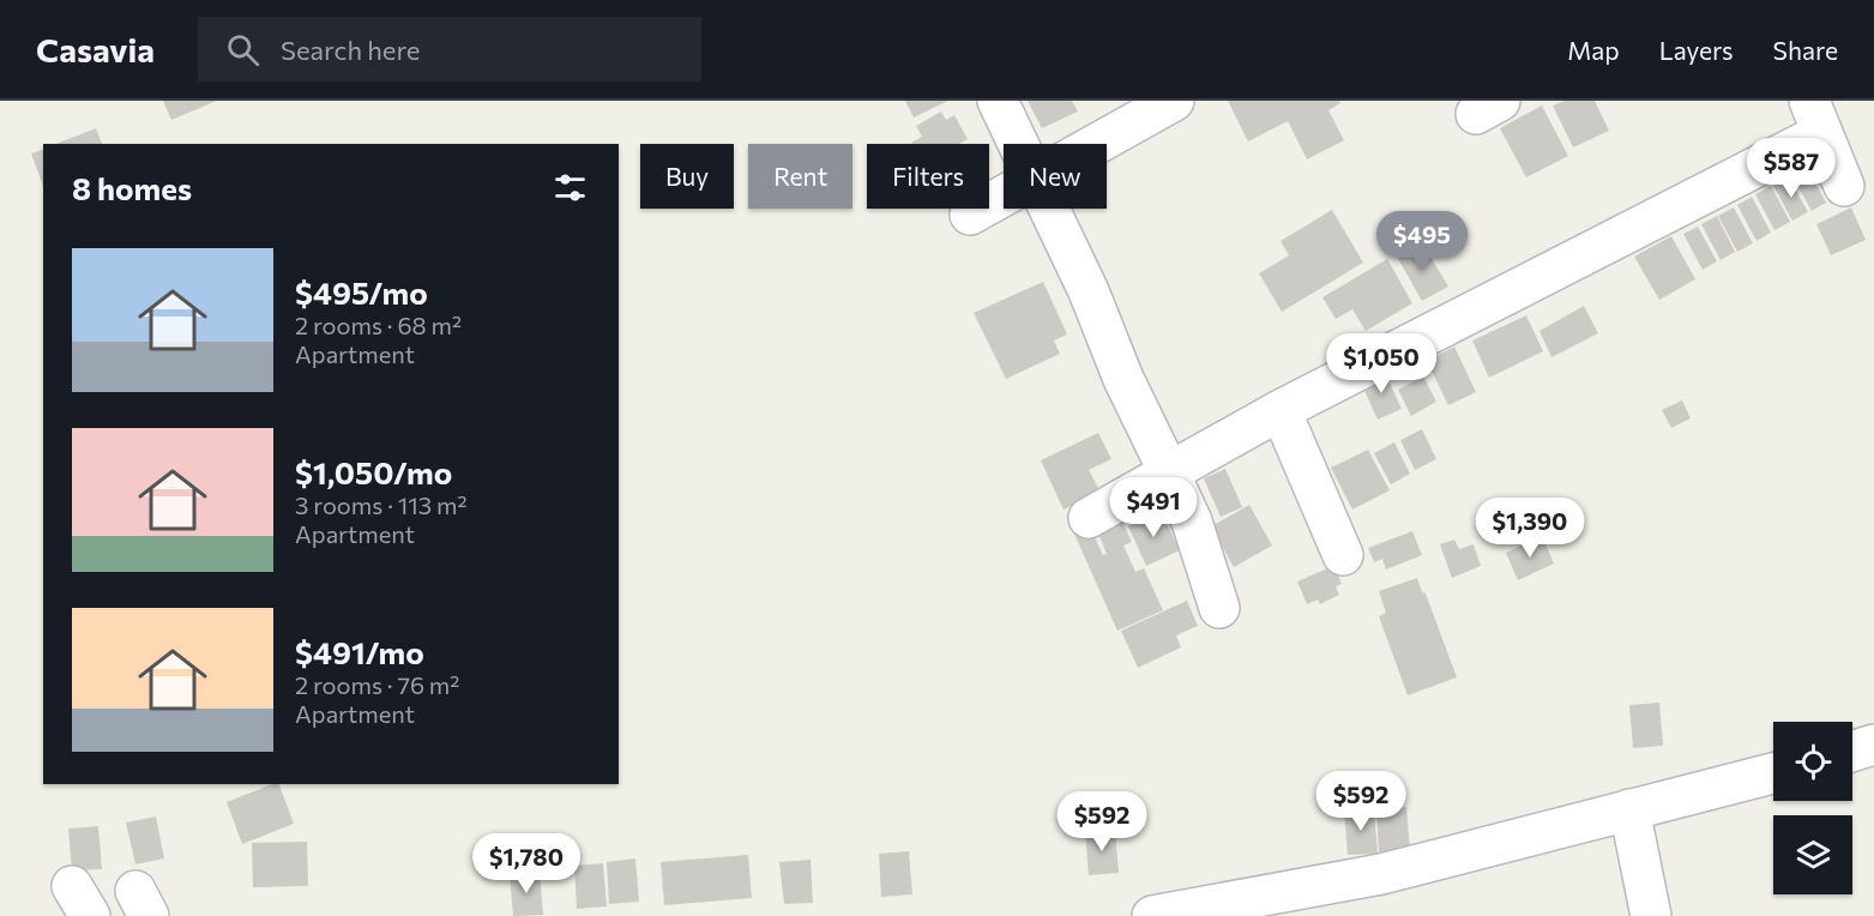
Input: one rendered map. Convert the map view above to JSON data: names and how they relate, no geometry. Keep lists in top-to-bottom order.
{
  "page": {
    "header": "Casavia",
    "search": "Search here",
    "nav": ["Map", "Layers", "Share"],
    "price": [
      "$587",
      "$495",
      "$1,050",
      "$491",
      "$1,390",
      "$592",
      "$592",
      "$1,780"
    ],
    "chip": [
      "Buy",
      "Rent",
      "Filters",
      "New"
    ],
    "heading": "8 homes",
    "list": [
      {
        "name": "$495/mo",
        "note": "2 rooms · 68 m² · Apartment"
      },
      {
        "name": "$1,050/mo",
        "note": "3 rooms · 113 m² · Apartment"
      },
      {
        "name": "$491/mo",
        "note": "2 rooms · 76 m² · Apartment"
      }
    ]
  }
}
